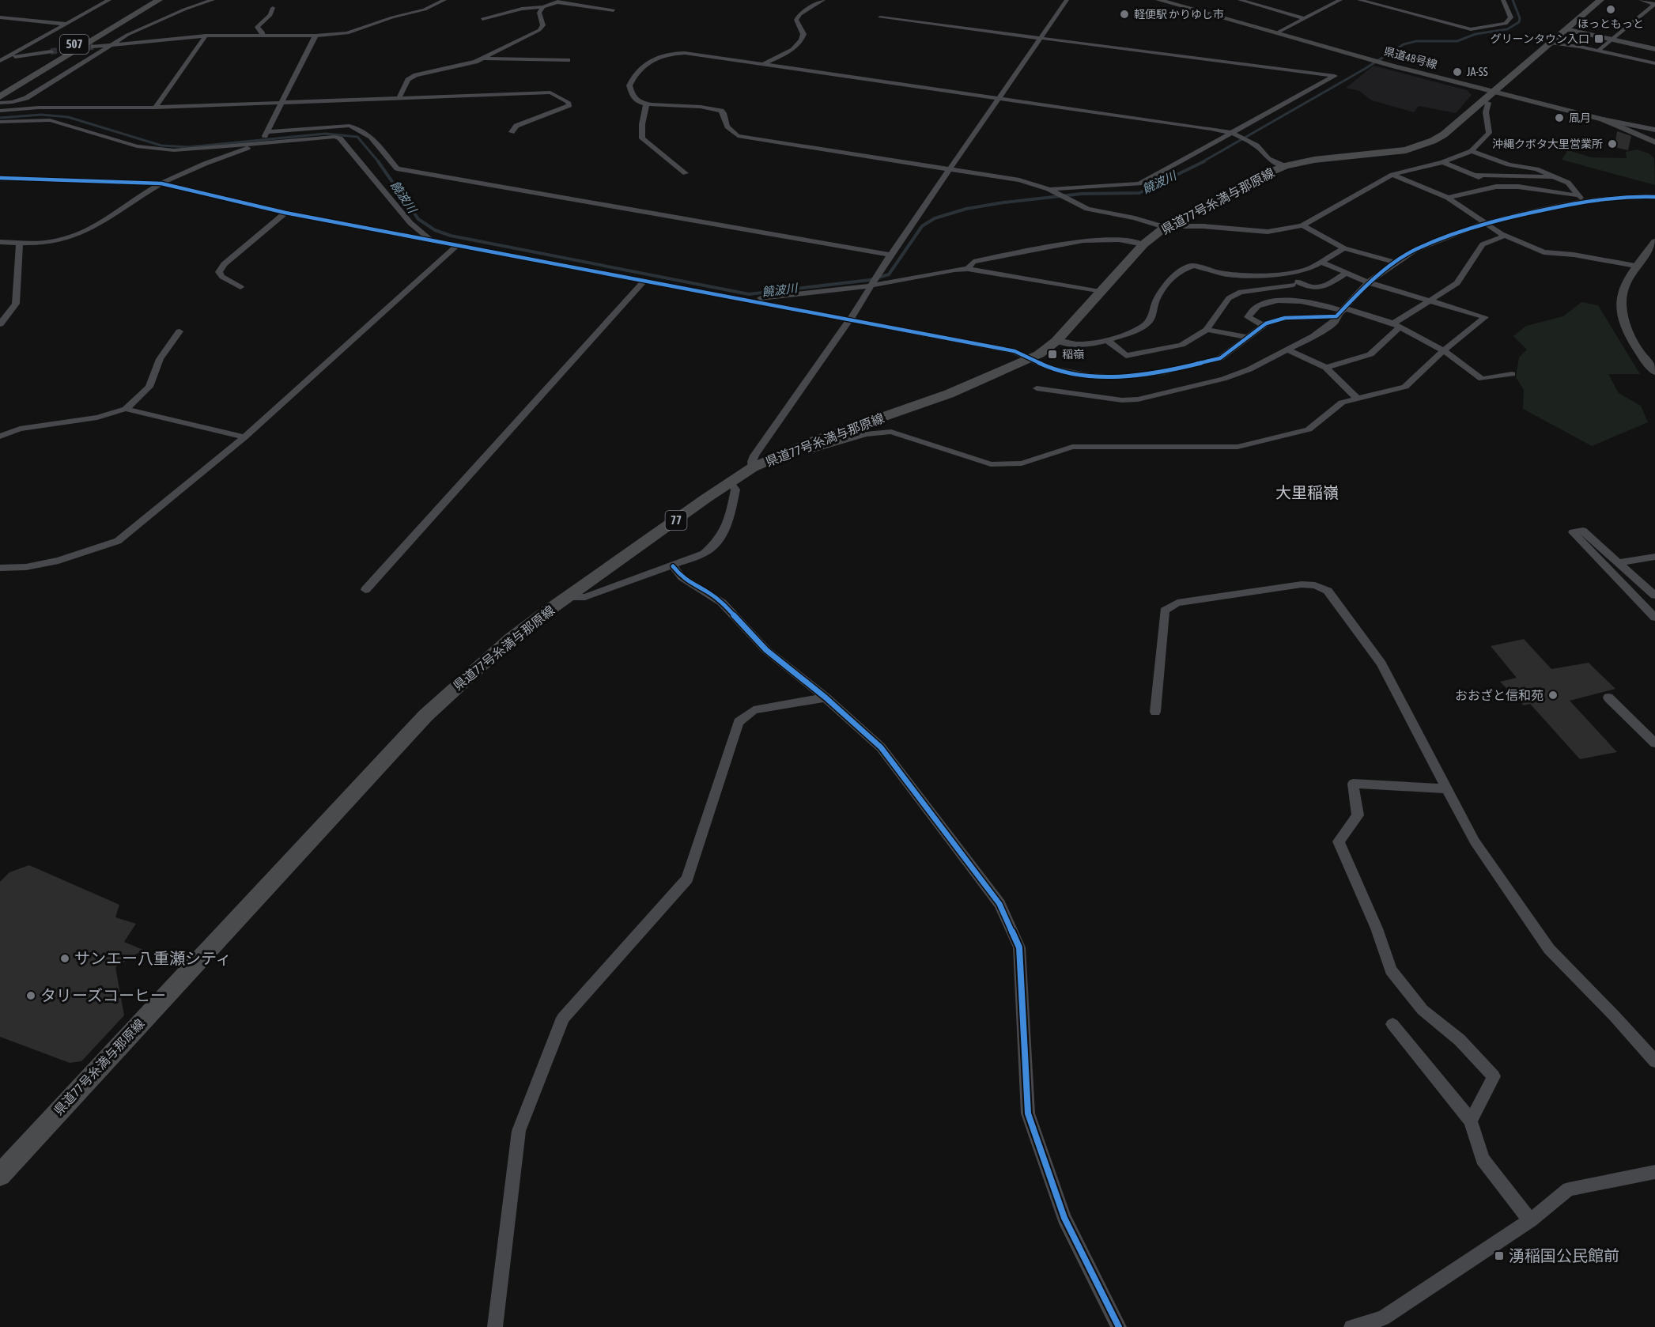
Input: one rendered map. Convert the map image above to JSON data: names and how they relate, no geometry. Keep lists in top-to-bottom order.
{
  "streets": {
    "highway": ["507"],
    "main road": ["県道48号線", "県道77号糸満与那原線", "77"]
  },
  "crossings": [
    ["県道48号線", "県道77号糸満与那原線"]
  ],
  "districts": ["大里稲嶺"],
  "water": ["饒波川"],
  "places": {
    "other": [
      "ほっともっと",
      "軽便駅 かりゆし市",
      "JA-SS",
      "凮月",
      "沖縄クボタ大里営業所",
      "おおざと信和苑",
      "サンエー八重瀬シティ",
      "タリーズコーヒー"
    ],
    "transit": ["グリーンタウン入口", "稲嶺", "湧稲国公民館前"]
  }
}
